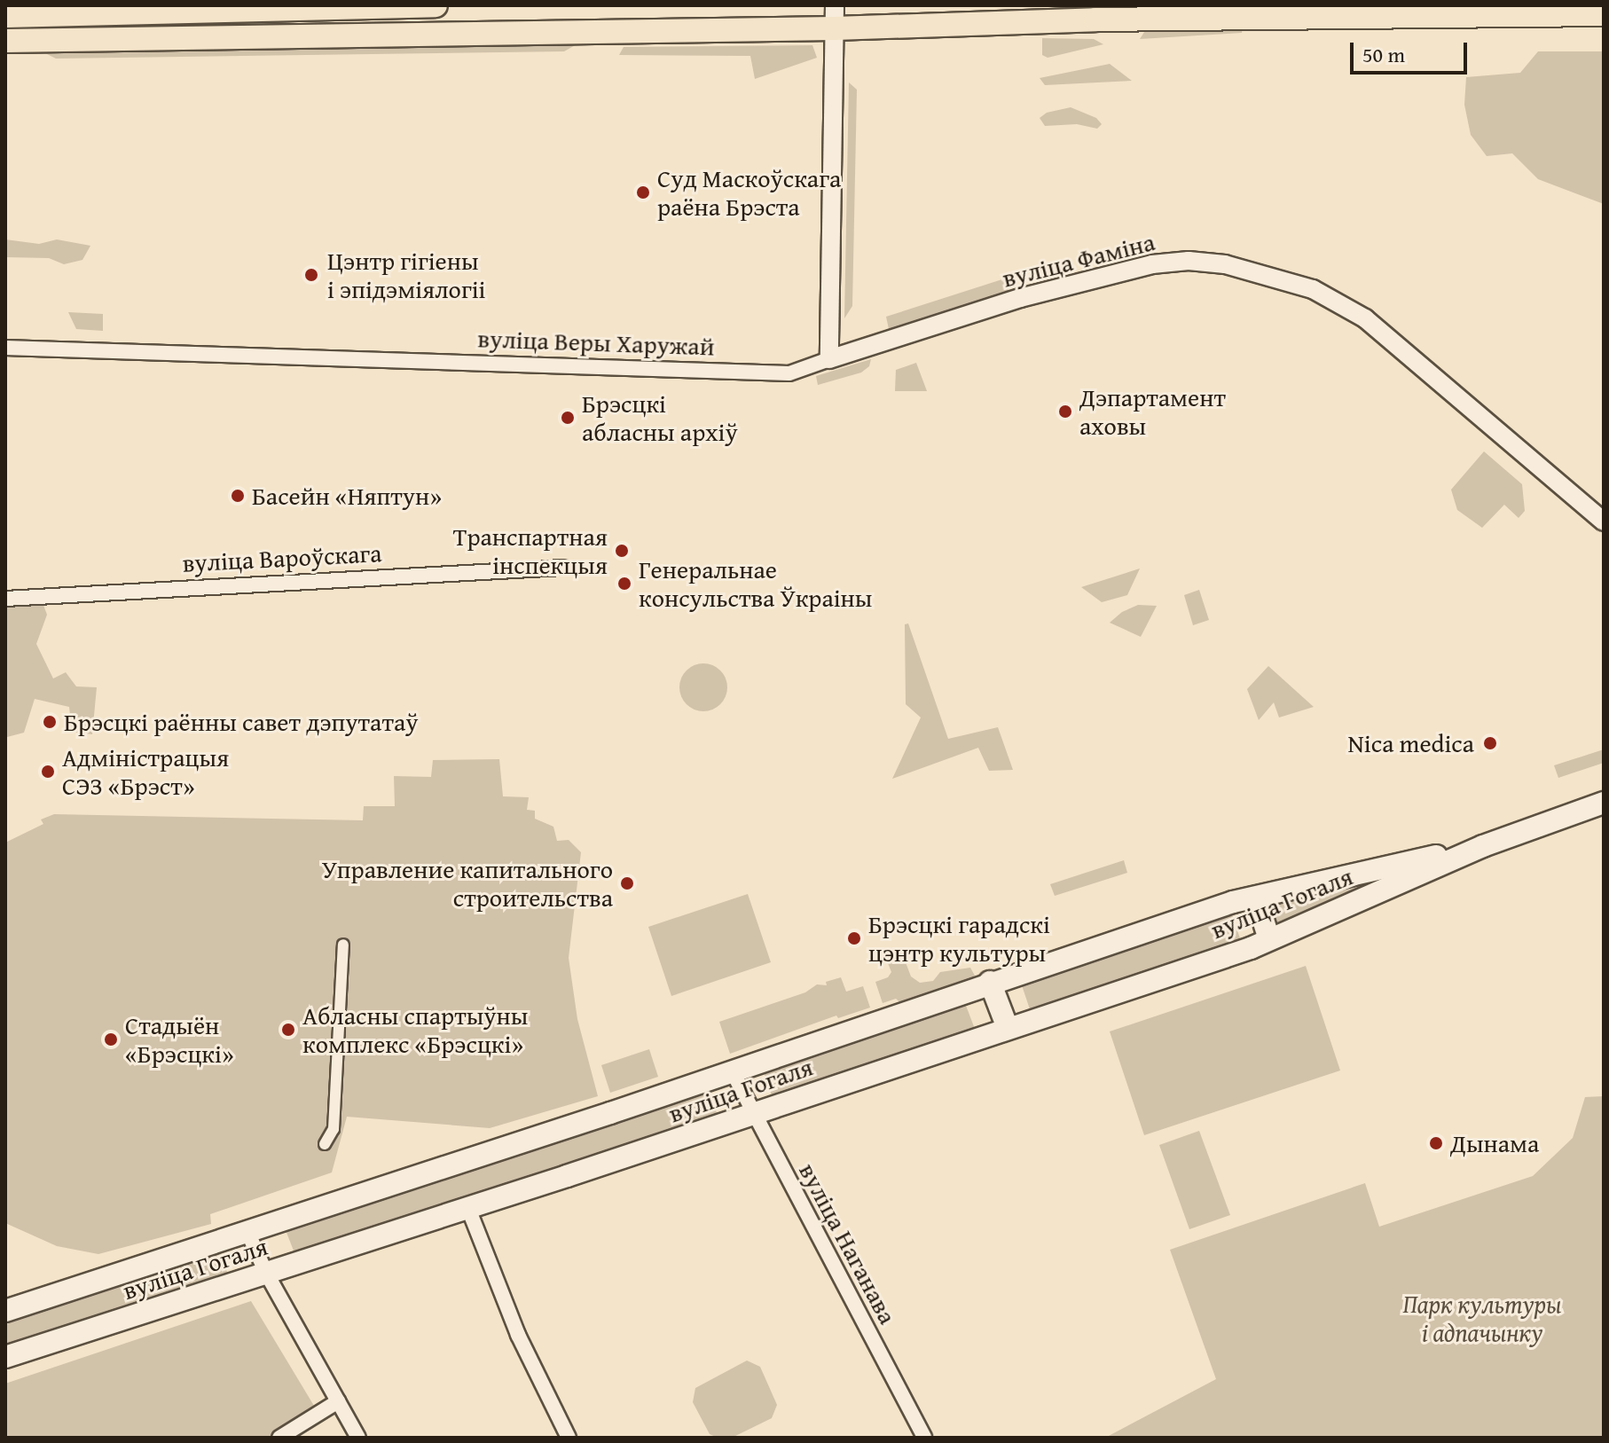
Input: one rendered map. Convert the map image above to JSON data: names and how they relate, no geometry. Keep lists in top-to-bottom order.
{
  "streets": {
    "main road": ["вуліца Гогаля"],
    "street": [
      "вуліца Фаміна",
      "вуліца Веры Харужай",
      "вуліца Вароўскага",
      "вуліца Наганава"
    ]
  },
  "crossings": [
    ["вуліца Фаміна", "вуліца Веры Харужай"],
    ["вуліца Гогаля", "вуліца Наганава"]
  ],
  "parks": ["Парк культуры і адпачынку"],
  "places": [
    "Суд Маскоўскага раёна Брэста",
    "Цэнтр гігіены і эпідэміялогіі",
    "Дэпартамент аховы",
    "Брэсцкі абласны архіў",
    "Басейн «Няптун»",
    "Транспартная інспекцыя",
    "Генеральнае консульства Ўкраіны",
    "Брэсцкі раённы савет дэпутатаў",
    "Nica medica",
    "Адміністрацыя СЭЗ «Брэст»",
    "Управление капитального строительства",
    "Брэсцкі гарадскі цэнтр культуры",
    "Абласны спартыўны комплекс «Брэсцкі»",
    "Стадыён «Брэсцкі»",
    "Дынама"
  ],
  "scale_bar": "50 m"
}
